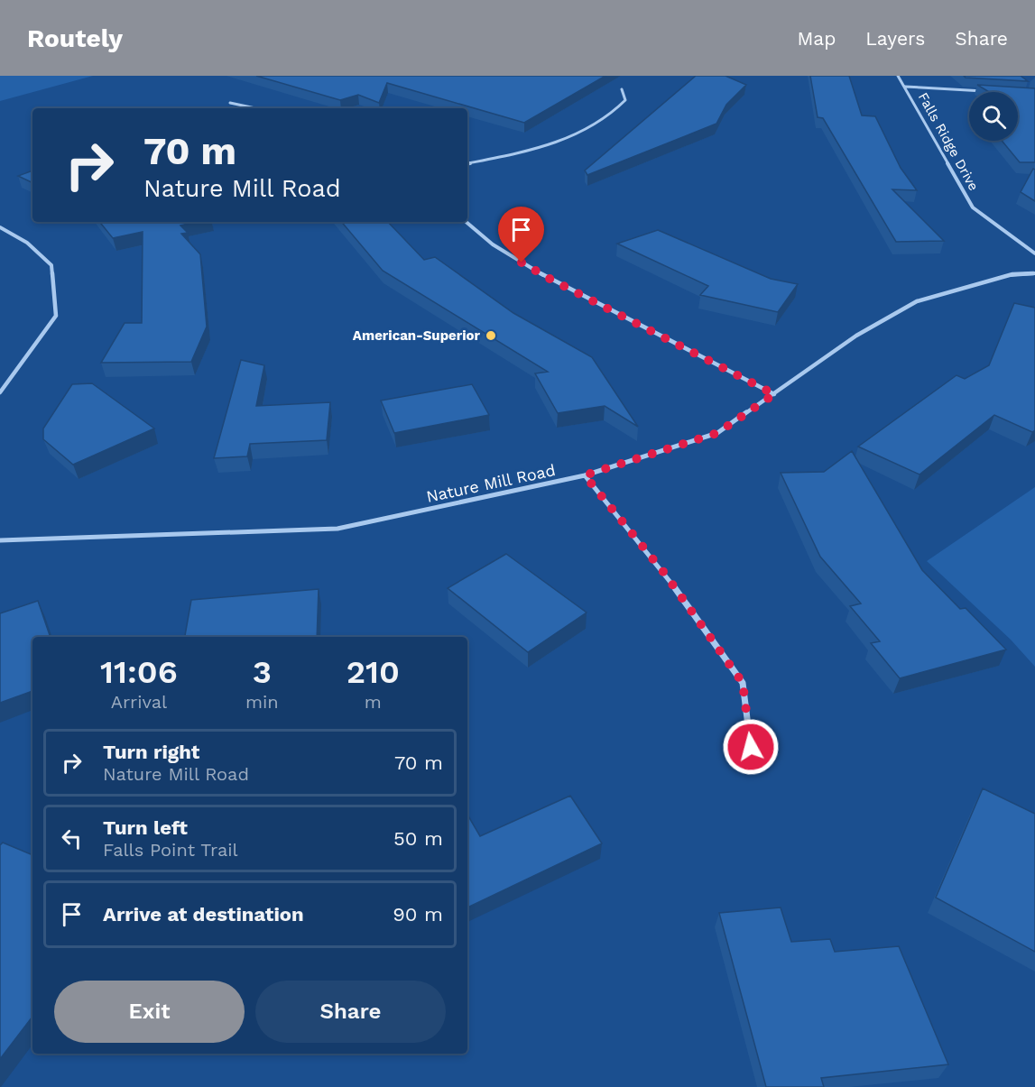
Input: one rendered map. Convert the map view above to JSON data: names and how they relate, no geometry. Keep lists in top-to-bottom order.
{
  "streets": {
    "street": ["Falls Ridge Drive", "Nature Mill Road"]
  },
  "places": ["American-Superior"],
  "page": {
    "header": "Routely",
    "nav": ["Map", "Layers", "Share"],
    "turn": ["70 m", "Nature Mill Road"],
    "eta": [
      "11:06",
      "Arrival",
      "3",
      "min",
      "210",
      "m"
    ],
    "list": [
      {
        "name": "Turn right",
        "note": "Nature Mill Road",
        "value": "70 m"
      },
      {
        "name": "Turn left",
        "note": "Falls Point Trail",
        "value": "50 m"
      },
      {
        "name": "Arrive at destination",
        "value": "90 m"
      }
    ],
    "buttons": ["Exit", "Share"]
  }
}
